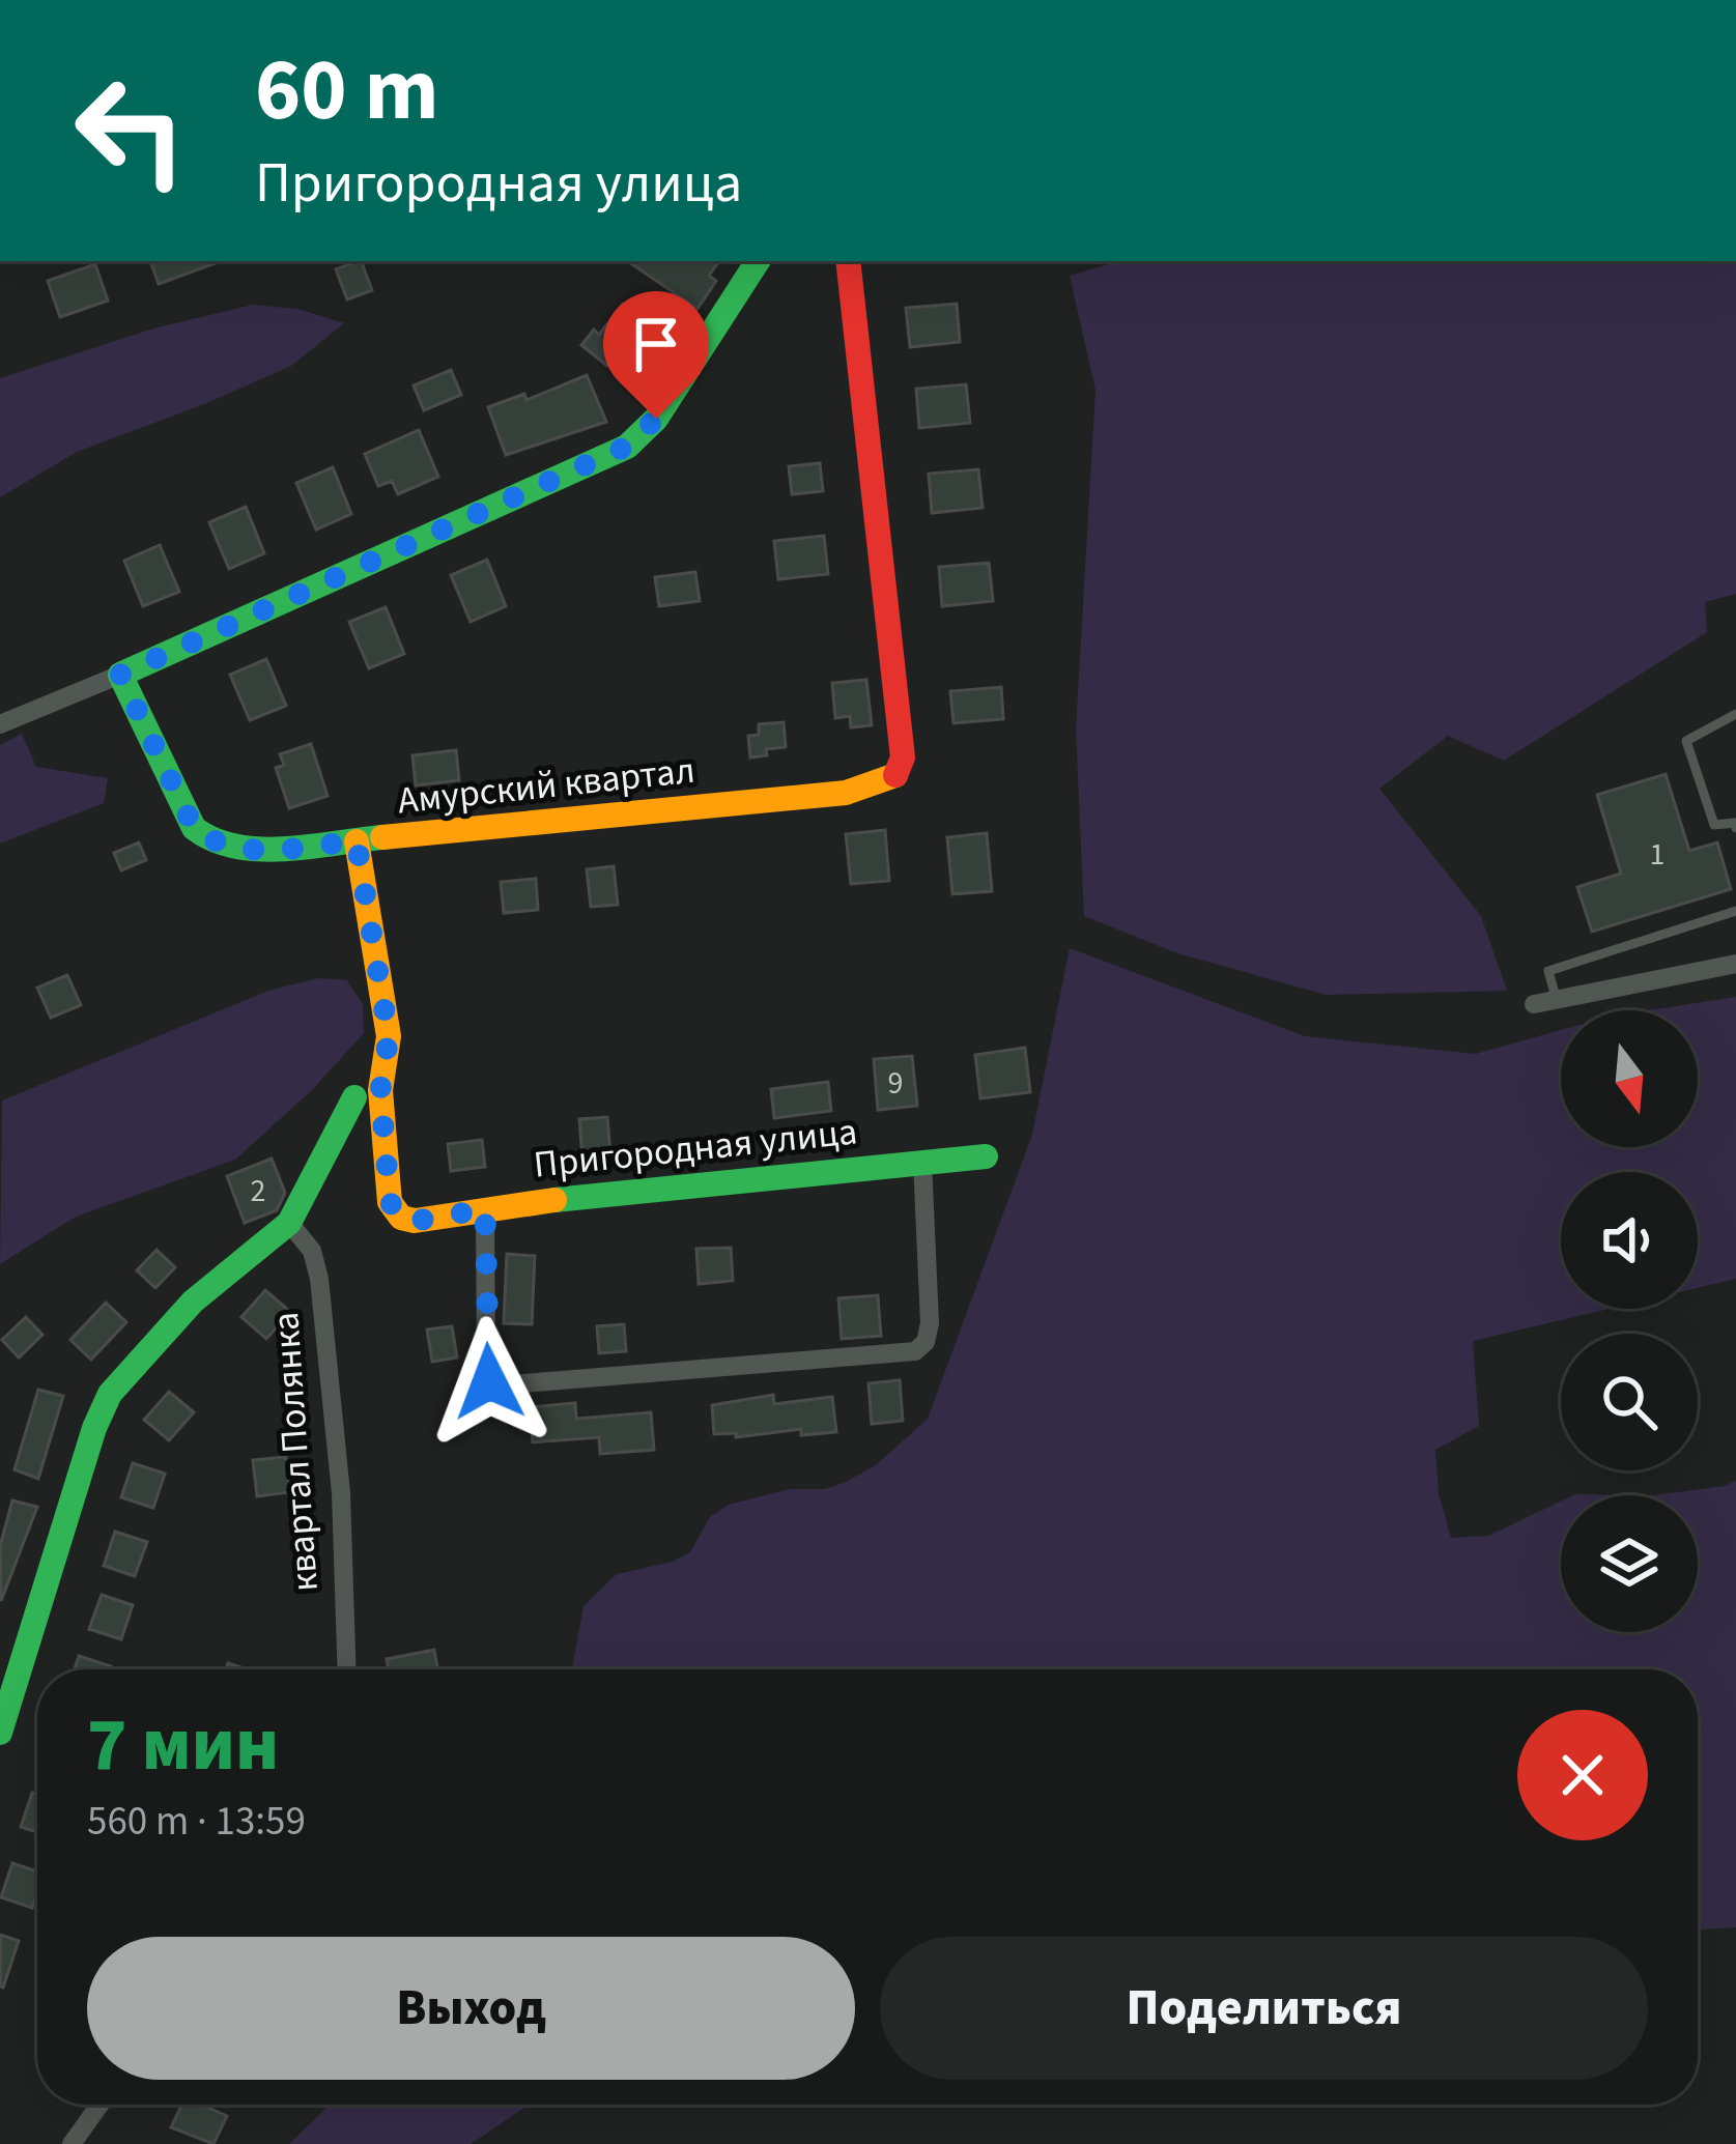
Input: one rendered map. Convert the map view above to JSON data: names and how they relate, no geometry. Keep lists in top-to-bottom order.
{
  "streets": {
    "street": ["Амурский квартал", "Пригородная улица", "квартал Полянка"]
  },
  "crossings": [
    ["Амурский квартал", "Пригородная улица"]
  ],
  "house_numbers": ["1", "9", "2"],
  "north": "bottom",
  "page": {
    "turn": ["60 m", "Пригородная улица"],
    "heading": ["7 мин", "560 m · 13:59"],
    "buttons": ["Выход", "Поделиться"]
  }
}
